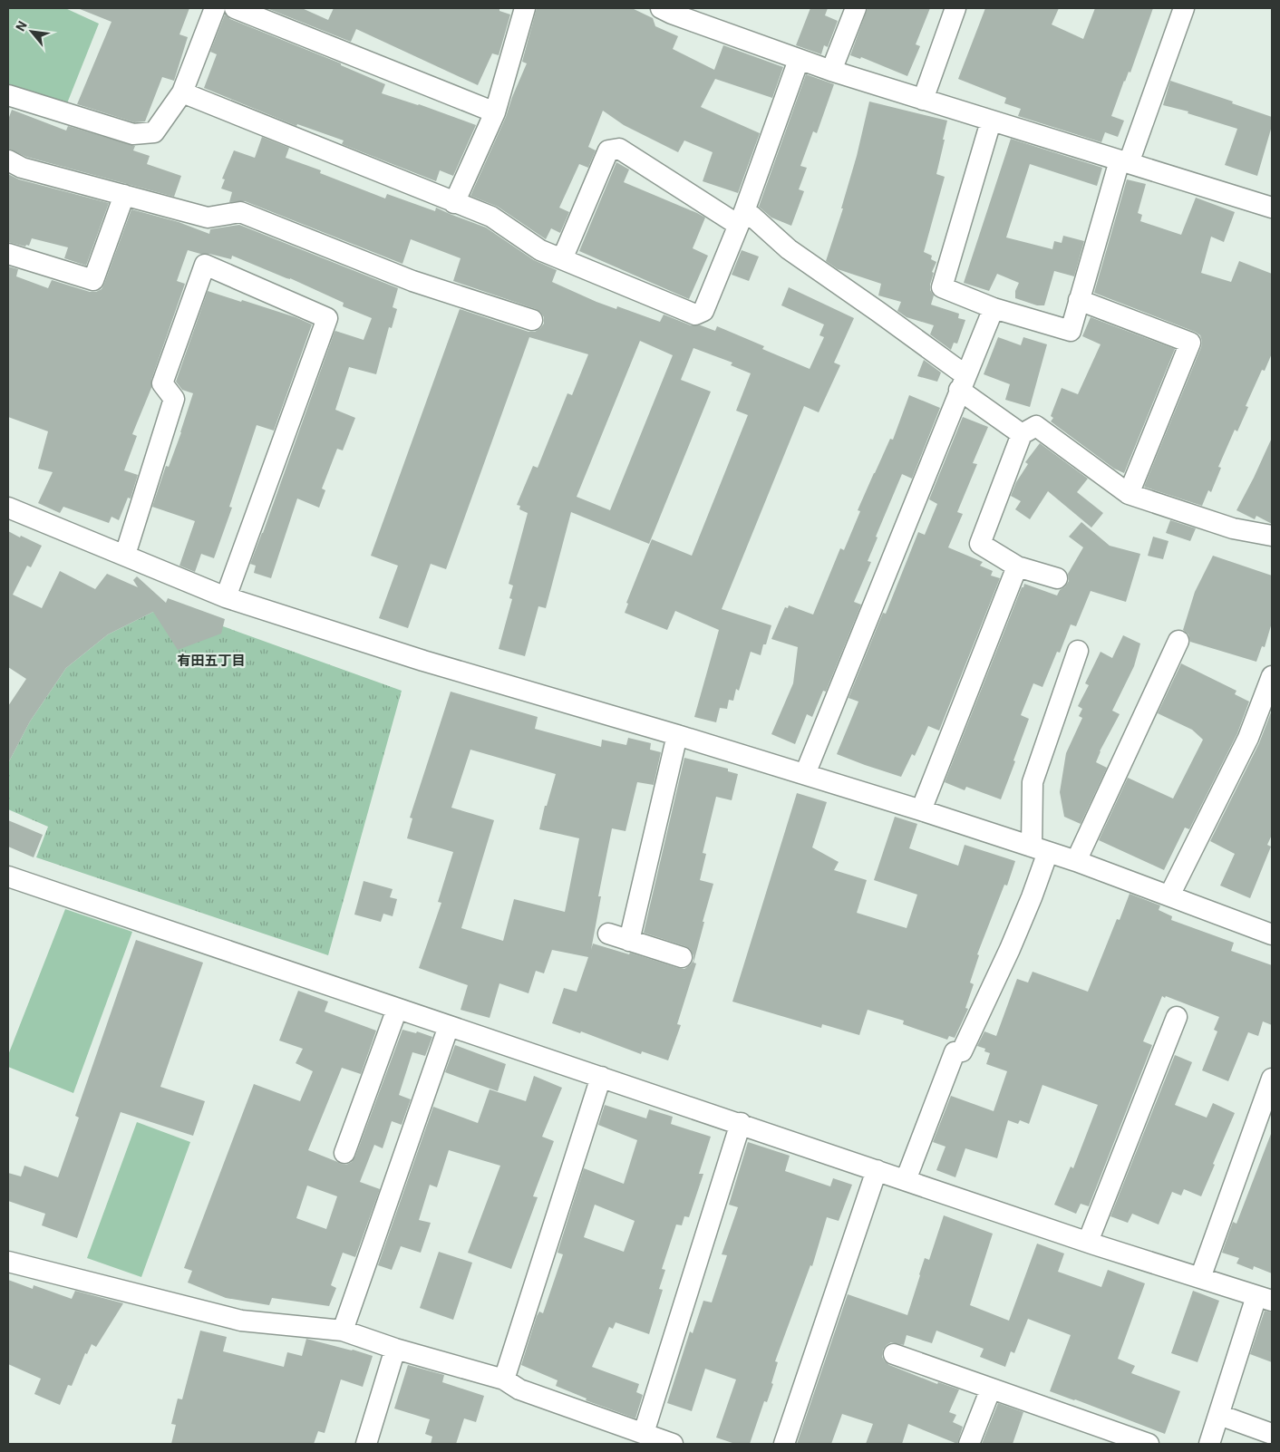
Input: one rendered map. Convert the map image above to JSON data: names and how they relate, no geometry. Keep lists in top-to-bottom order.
{
  "districts": ["有田五丁目"],
  "north": "top left"
}
